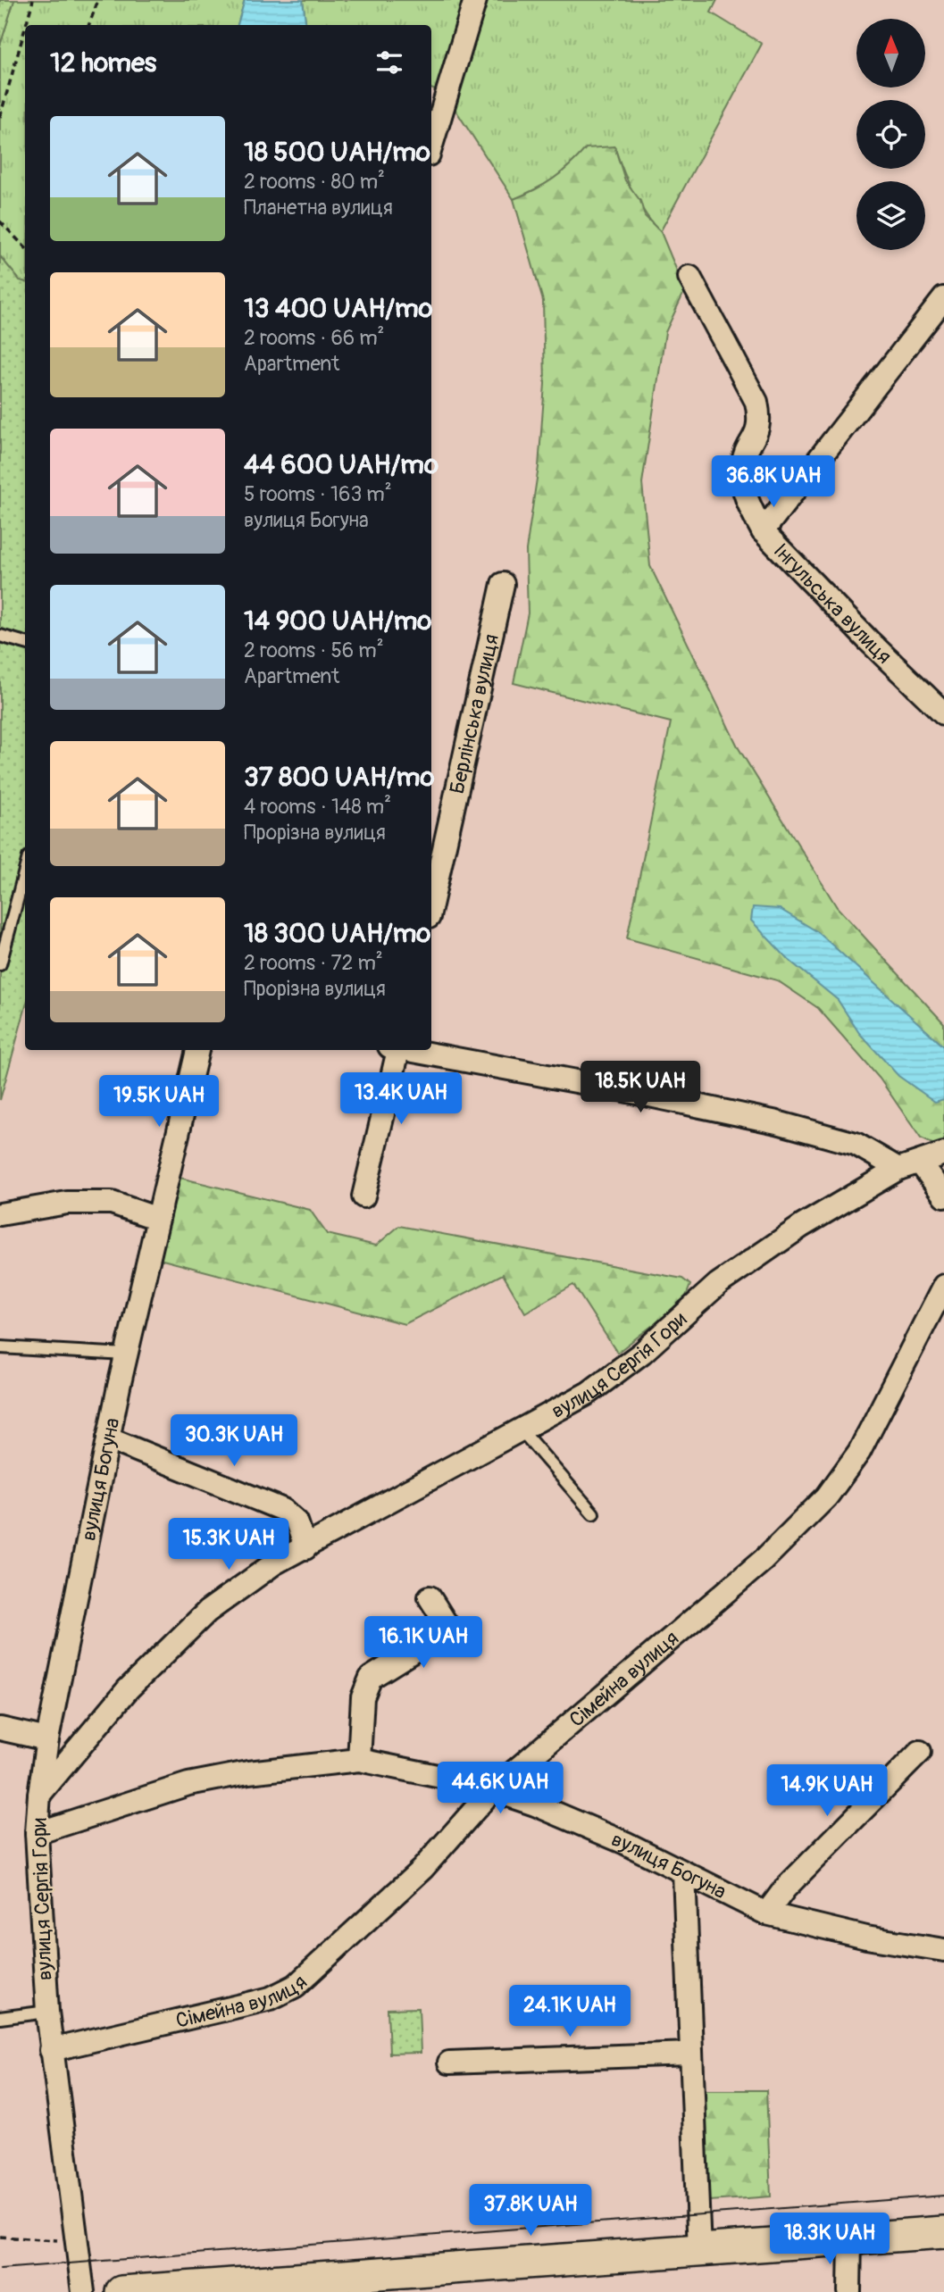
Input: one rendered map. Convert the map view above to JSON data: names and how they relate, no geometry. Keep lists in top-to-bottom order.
{
  "streets": {
    "street": [
      "Інгульська вулиця",
      "Берлінська вулиця",
      "вулиця Сергія Гори",
      "вулиця Богуна",
      "Сімейна вулиця"
    ]
  },
  "crossings": [
    ["вулиця Сергія Гори", "вулиця Богуна"],
    ["вулиця Сергія Гори", "Сімейна вулиця"],
    ["вулиця Богуна", "Сімейна вулиця"]
  ],
  "north": "top",
  "page": {
    "heading": "12 homes",
    "list": [
      {
        "name": "18 500 UAH/mo",
        "note": "2 rooms · 80 m² · Планетна вулиця"
      },
      {
        "name": "13 400 UAH/mo",
        "note": "2 rooms · 66 m² · Apartment"
      },
      {
        "name": "44 600 UAH/mo",
        "note": "5 rooms · 163 m² · вулиця Богуна"
      },
      {
        "name": "14 900 UAH/mo",
        "note": "2 rooms · 56 m² · Apartment"
      },
      {
        "name": "37 800 UAH/mo",
        "note": "4 rooms · 148 m² · Прорізна вулиця"
      },
      {
        "name": "18 300 UAH/mo",
        "note": "2 rooms · 72 m² · Прорізна вулиця"
      }
    ],
    "price": [
      "36.8K UAH",
      "18.5K UAH",
      "13.4K UAH",
      "19.5K UAH",
      "30.3K UAH",
      "15.3K UAH",
      "16.1K UAH",
      "44.6K UAH",
      "14.9K UAH",
      "24.1K UAH",
      "37.8K UAH",
      "18.3K UAH"
    ]
  }
}
